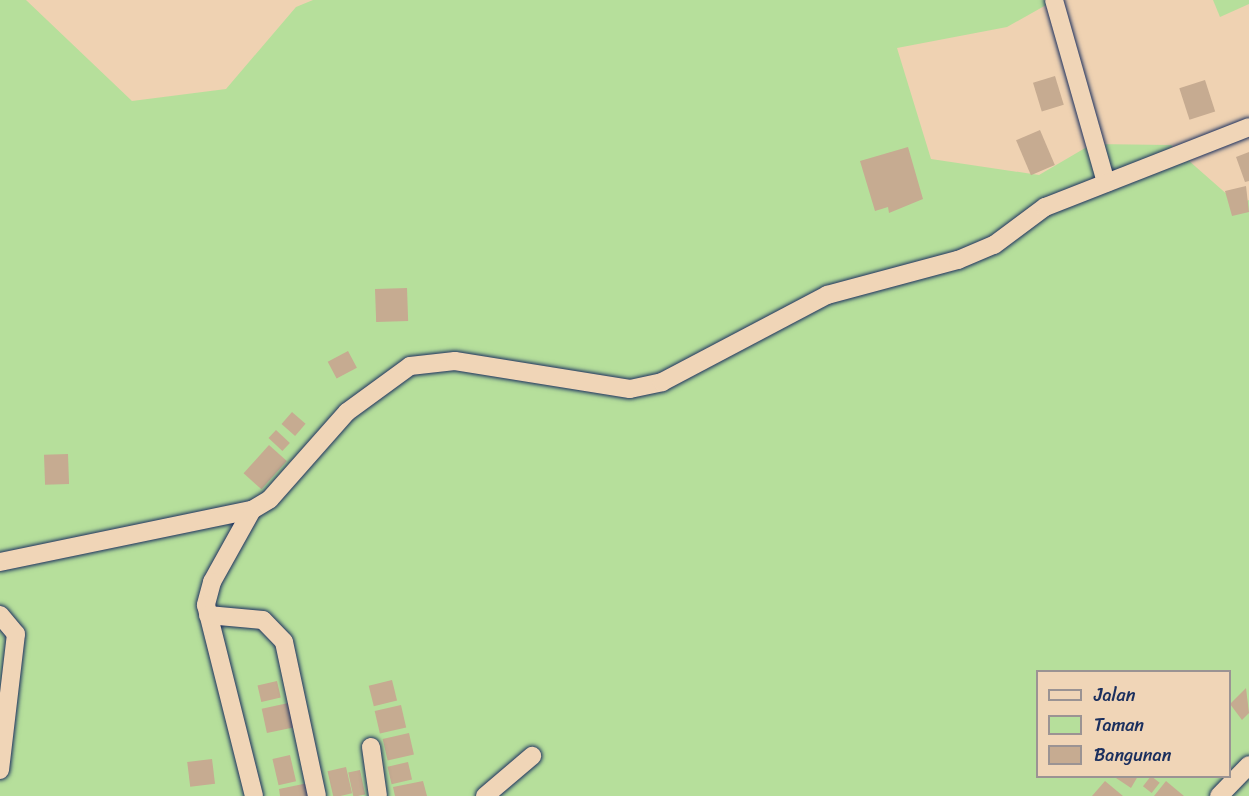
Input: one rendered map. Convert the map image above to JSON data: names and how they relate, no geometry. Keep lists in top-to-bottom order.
{
  "legend": ["Jalan", "Taman", "Bangunan"]
}
